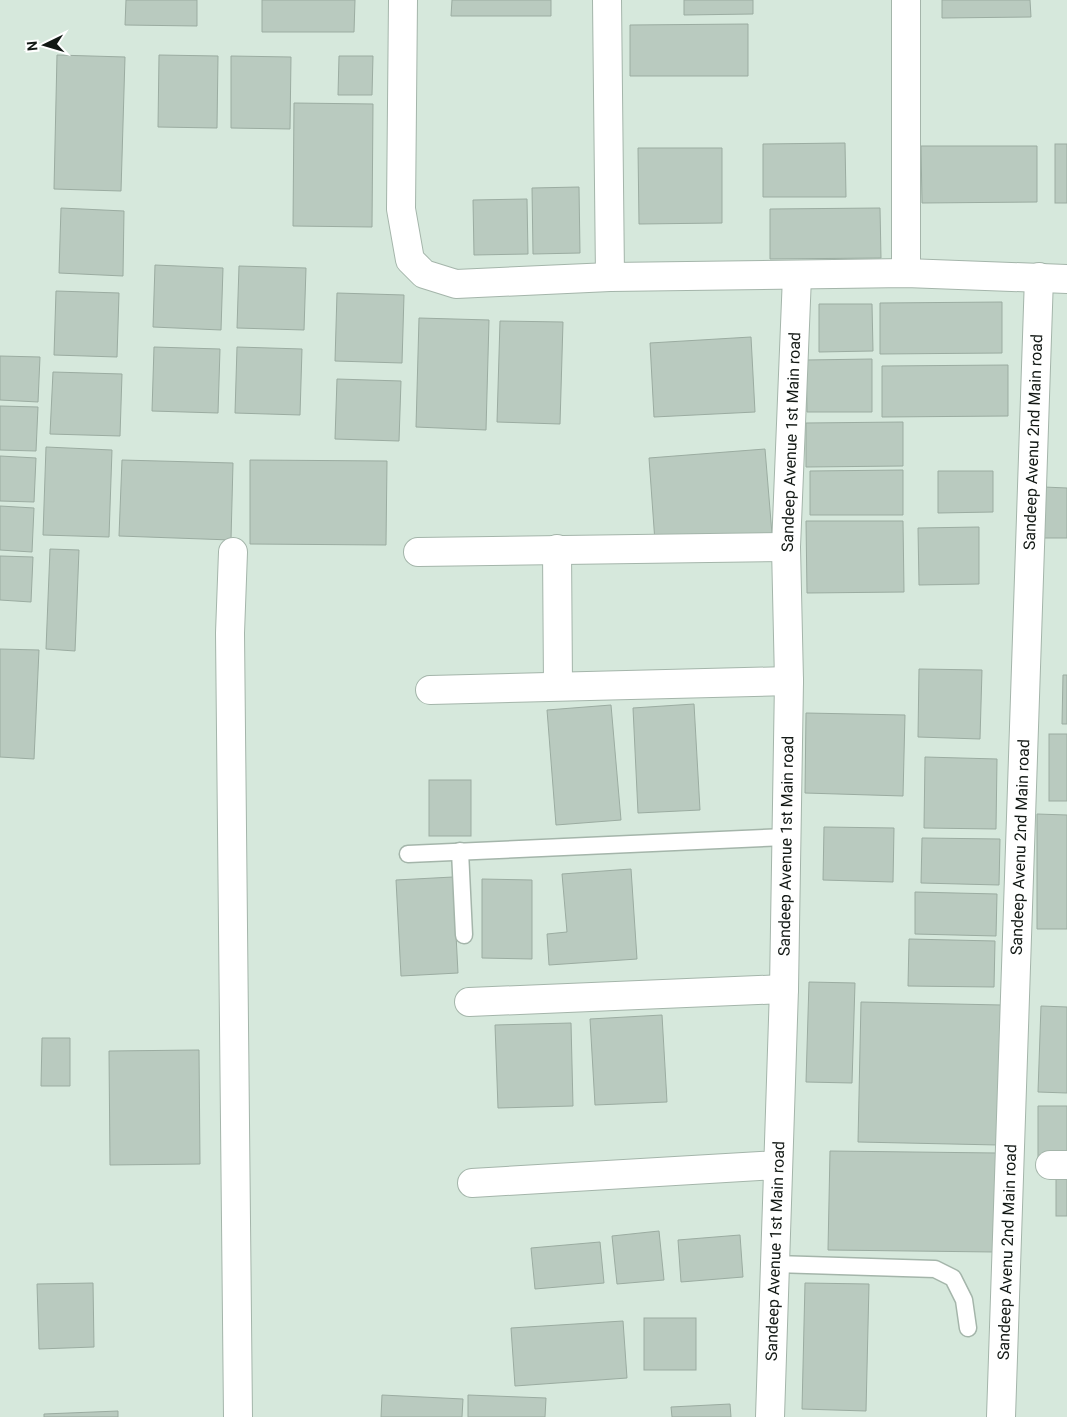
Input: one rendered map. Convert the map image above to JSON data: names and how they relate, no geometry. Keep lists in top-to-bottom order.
{
  "streets": {
    "street": ["Sandeep Avenue 1st Main road", "Sandeep Avenu 2nd Main road"]
  },
  "north": "left"
}
